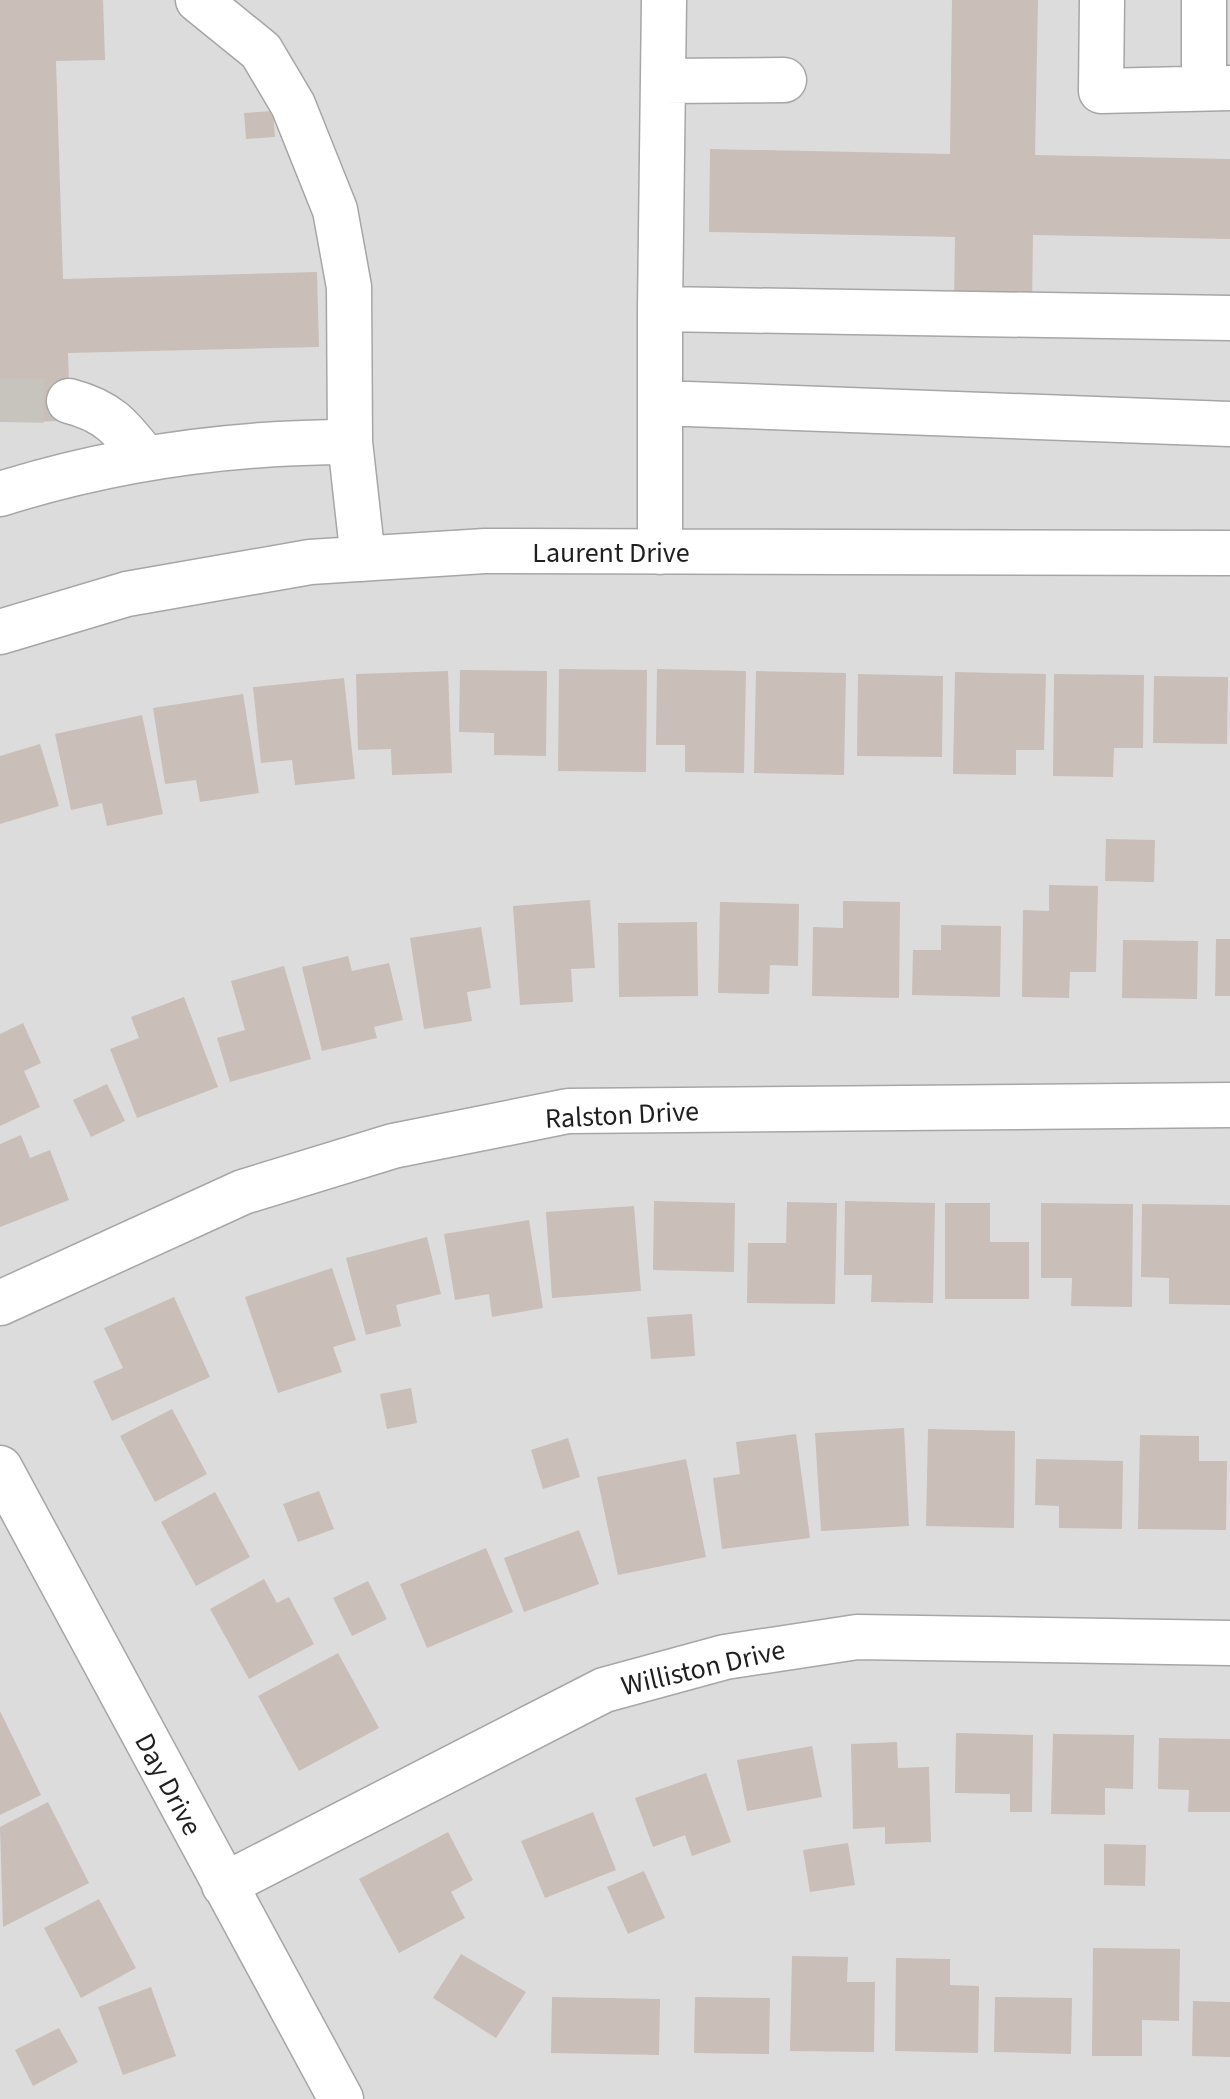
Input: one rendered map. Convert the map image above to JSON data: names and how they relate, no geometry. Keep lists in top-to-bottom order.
{
  "streets": {
    "street": [
      "Laurent Drive",
      "Ralston Drive",
      "Williston Drive",
      "Day Drive"
    ]
  },
  "crossings": [
    ["Williston Drive", "Day Drive"]
  ]
}
